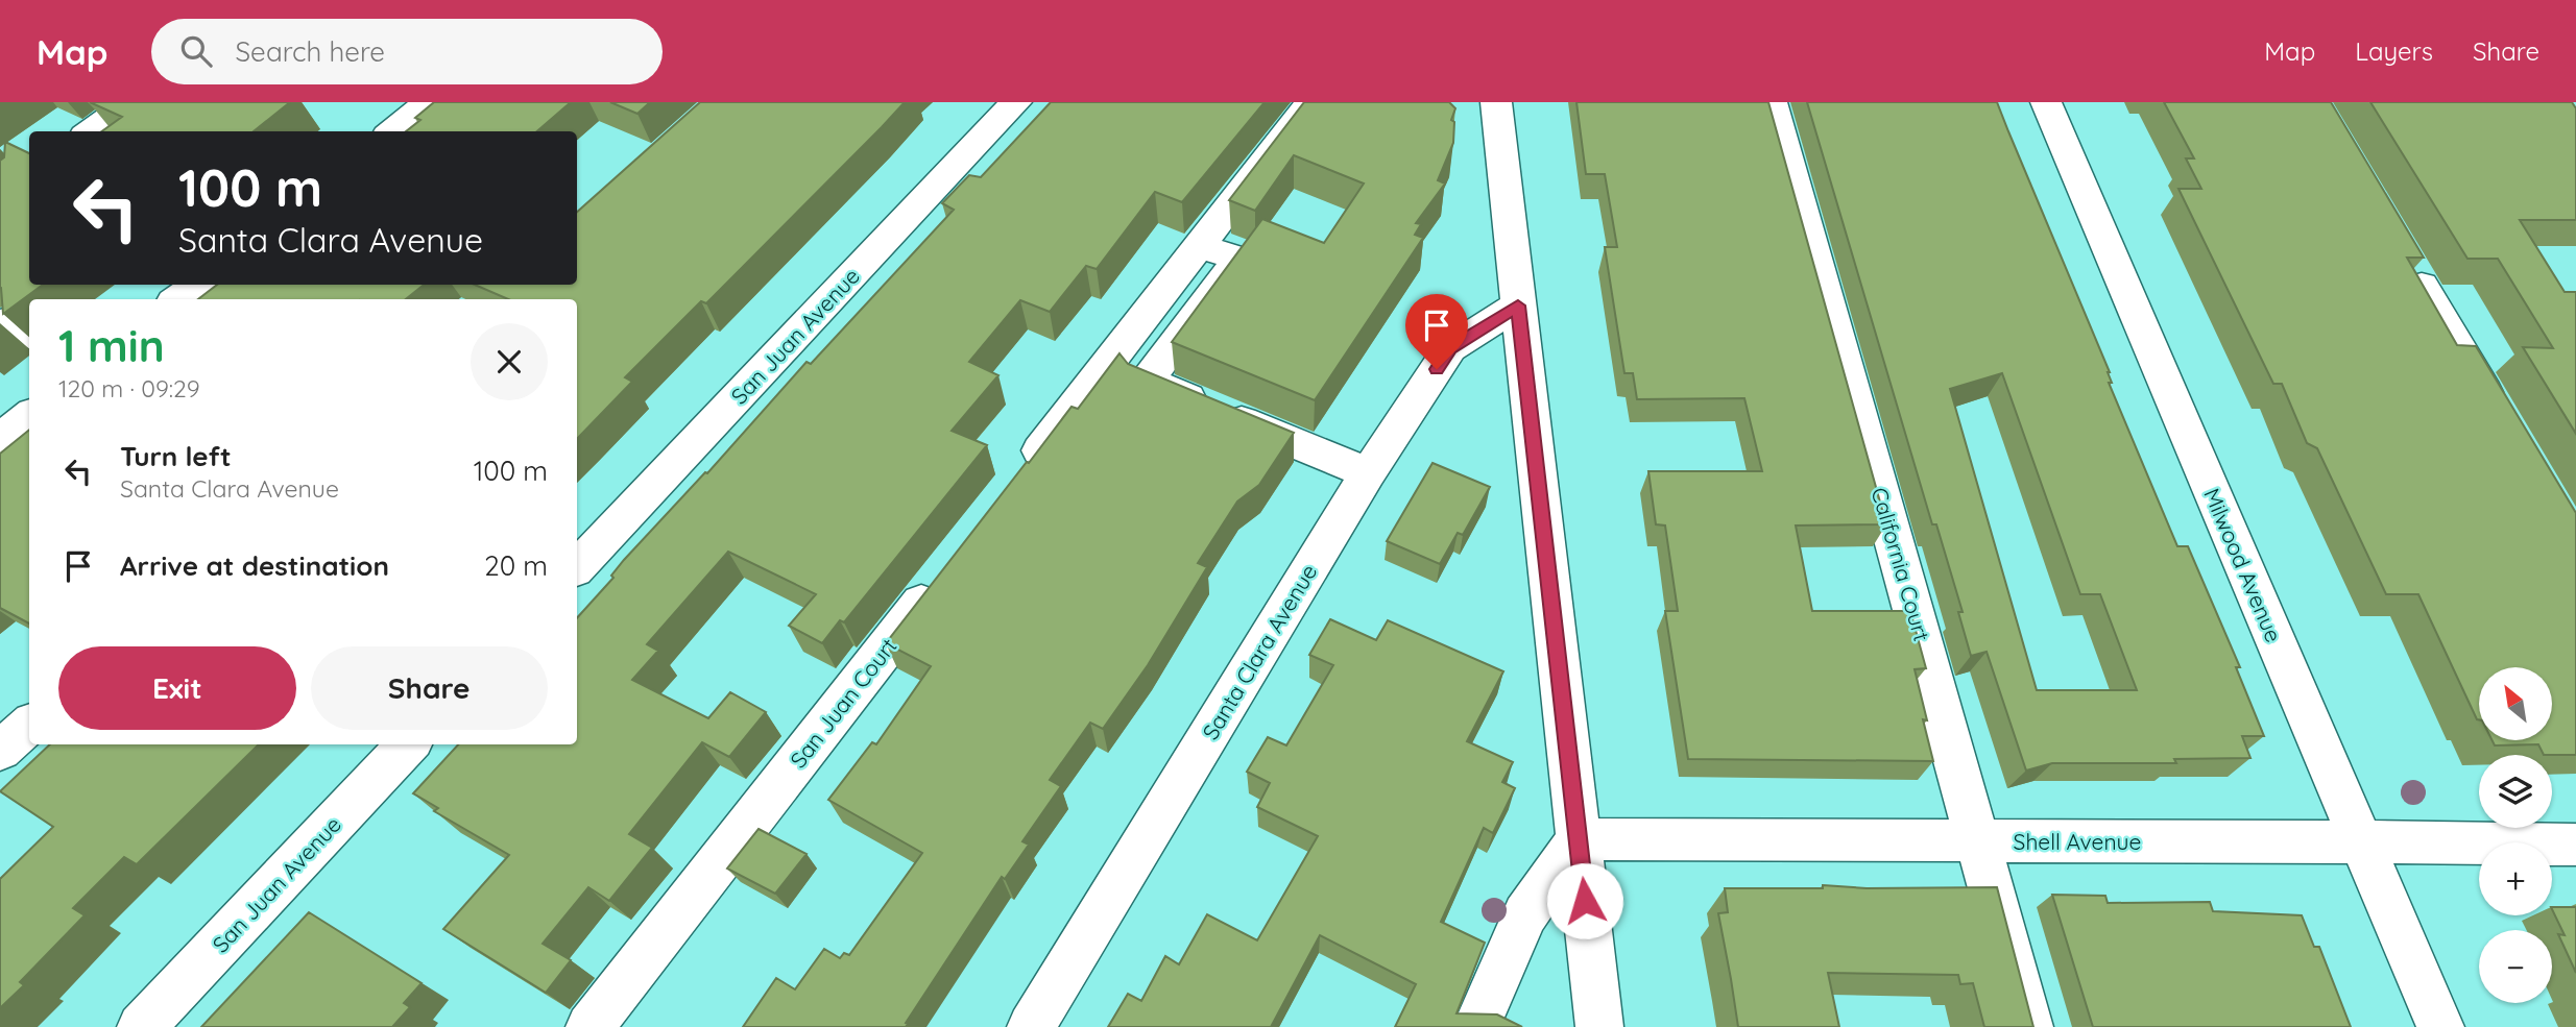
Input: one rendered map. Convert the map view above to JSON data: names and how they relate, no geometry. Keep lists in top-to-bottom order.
{
  "streets": {
    "street": [
      "San Juan Avenue",
      "California Court",
      "Milwood Avenue",
      "Santa Clara Avenue",
      "San Juan Court",
      "Shell Avenue"
    ]
  },
  "crossings": [
    ["California Court", "Shell Avenue"],
    ["Milwood Avenue", "Shell Avenue"]
  ],
  "north": "top left",
  "page": {
    "header": "Map",
    "search": "Search here",
    "nav": ["Map", "Layers", "Share"],
    "turn": ["100 m", "Santa Clara Avenue"],
    "heading": ["1 min", "120 m · 09:29"],
    "list": [
      {
        "name": "Turn left",
        "note": "Santa Clara Avenue",
        "value": "100 m"
      },
      {
        "name": "Arrive at destination",
        "value": "20 m"
      }
    ],
    "buttons": ["Exit", "Share"],
    "map_buttons": ["+", "−"]
  }
}
